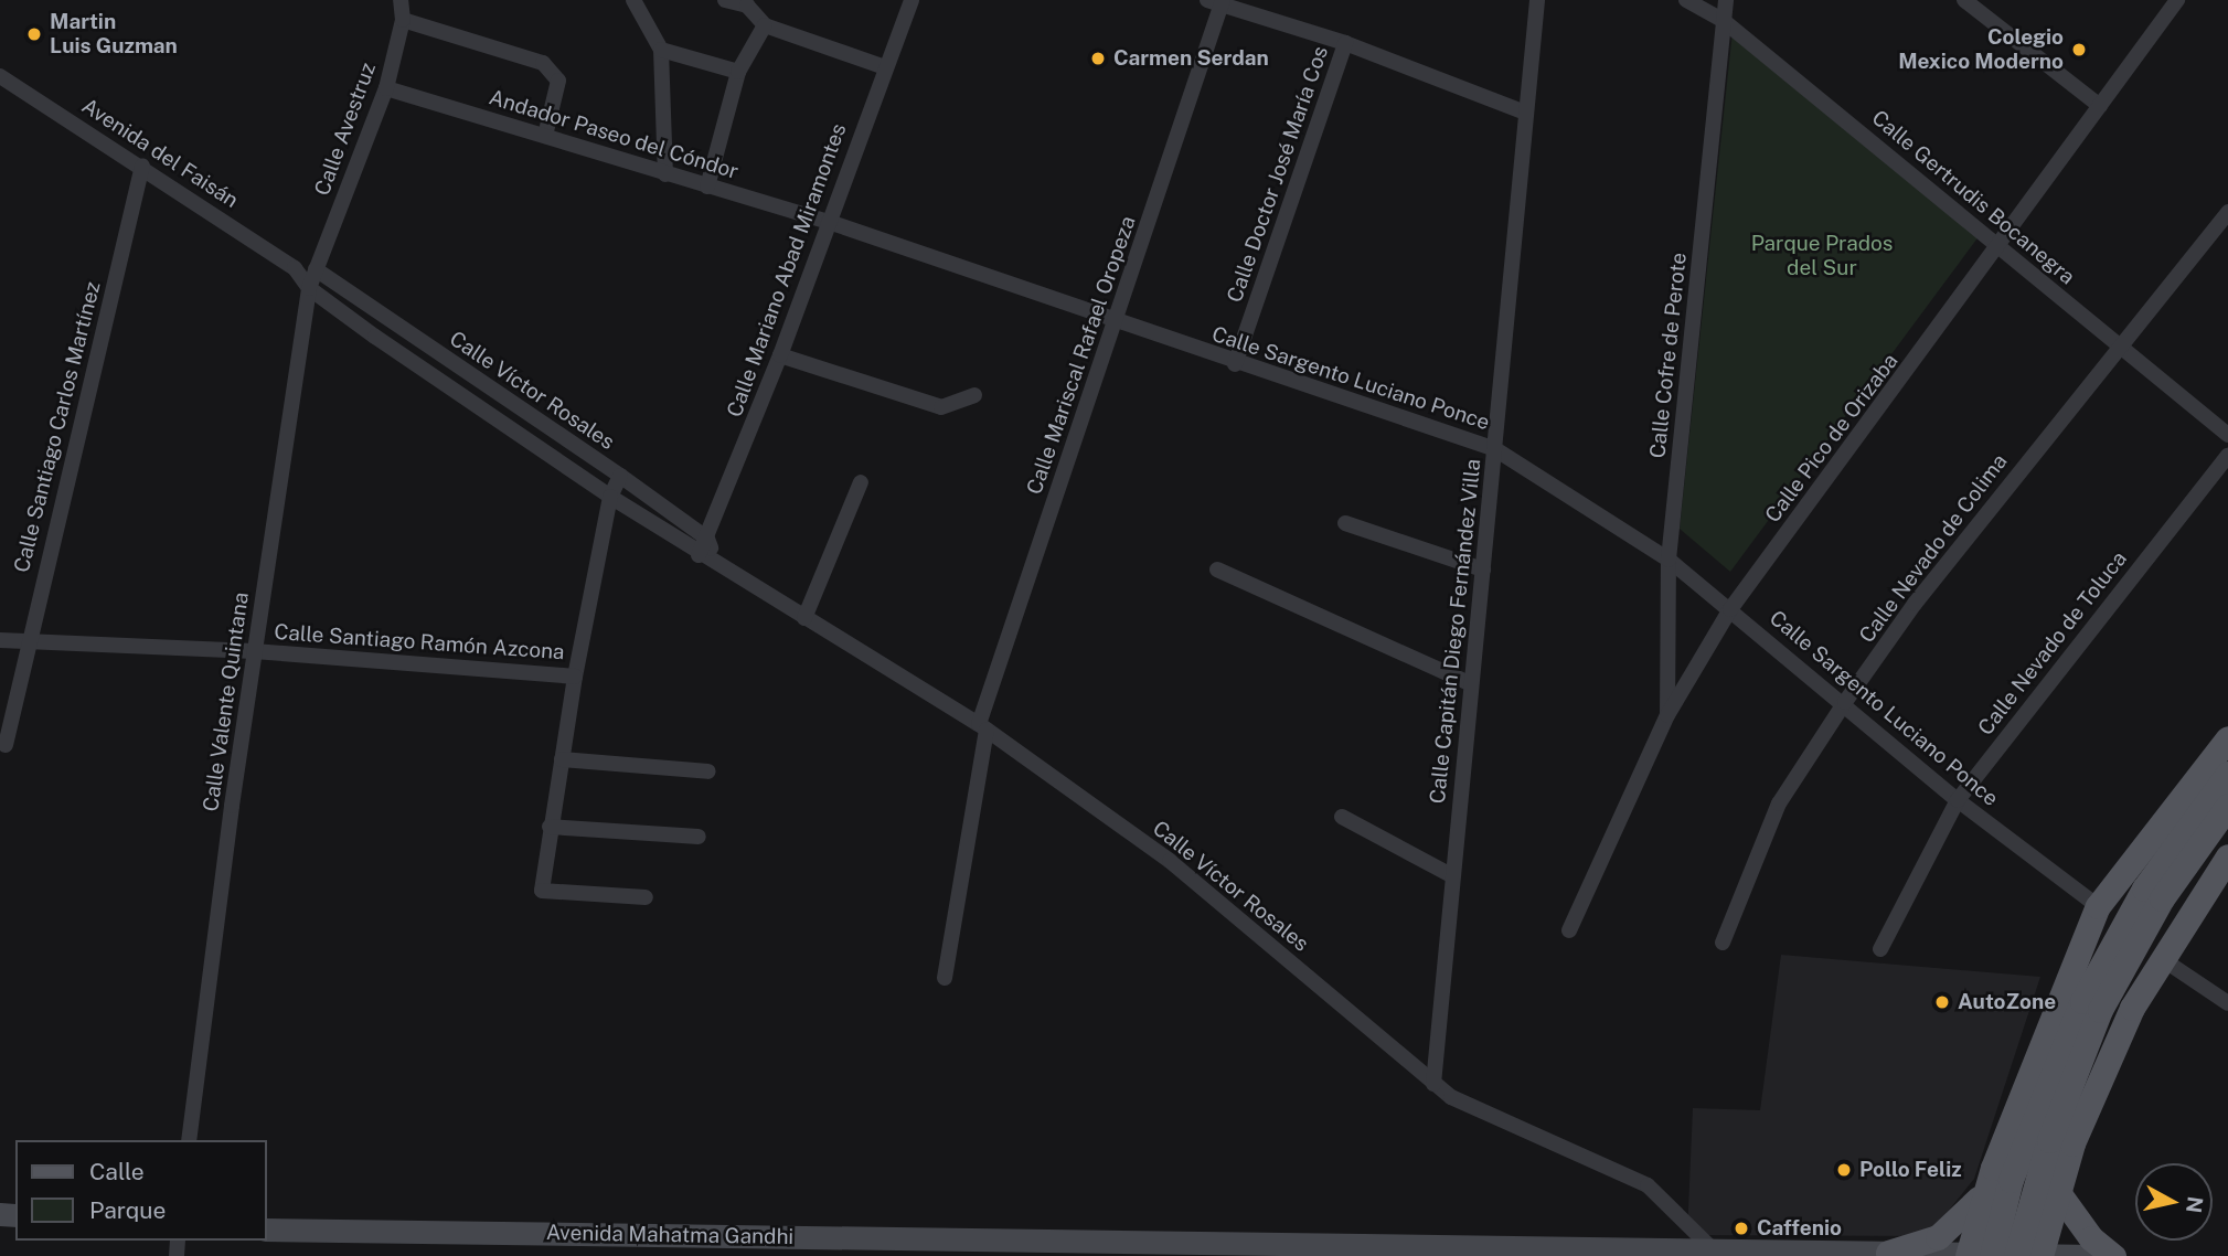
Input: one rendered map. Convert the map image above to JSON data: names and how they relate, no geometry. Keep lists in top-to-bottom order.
{
  "streets": {
    "main road": ["Avenida Mahatma Gandhi"],
    "street": [
      "Calle Avestruz",
      "Andador Paseo del Cóndor",
      "Avenida del Faisán",
      "Calle Doctor José María Cos",
      "Calle Gertrudis Bocanegra",
      "Calle Mariano Abad Miramontes",
      "Calle Mariscal Rafael Oropeza",
      "Calle Cofre de Perote",
      "Calle Sargento Luciano Ponce",
      "Calle Víctor Rosales",
      "Calle Santiago Carlos Martínez",
      "Calle Pico de Orizaba",
      "Calle Nevado de Colima",
      "Calle Capitán Diego Fernández Villa",
      "Calle Santiago Ramón Azcona",
      "Calle Nevado de Toluca",
      "Calle Valente Quintana"
    ]
  },
  "crossings": [
    ["Calle Avestruz", "Andador Paseo del Cóndor"],
    ["Calle Avestruz", "Calle Víctor Rosales"],
    ["Calle Avestruz", "Calle Valente Quintana"],
    ["Andador Paseo del Cóndor", "Calle Mariano Abad Miramontes"],
    ["Andador Paseo del Cóndor", "Calle Sargento Luciano Ponce"],
    ["Avenida del Faisán", "Calle Víctor Rosales"],
    ["Avenida del Faisán", "Calle Santiago Carlos Martínez"],
    ["Avenida del Faisán", "Calle Valente Quintana"],
    ["Calle Doctor José María Cos", "Calle Sargento Luciano Ponce"],
    ["Calle Gertrudis Bocanegra", "Calle Cofre de Perote"],
    ["Calle Gertrudis Bocanegra", "Calle Pico de Orizaba"],
    ["Calle Gertrudis Bocanegra", "Calle Nevado de Colima"],
    ["Calle Mariano Abad Miramontes", "Calle Sargento Luciano Ponce"],
    ["Calle Mariano Abad Miramontes", "Calle Víctor Rosales"],
    ["Calle Mariscal Rafael Oropeza", "Calle Sargento Luciano Ponce"],
    ["Calle Mariscal Rafael Oropeza", "Calle Víctor Rosales"],
    ["Calle Cofre de Perote", "Calle Sargento Luciano Ponce"],
    ["Calle Cofre de Perote", "Calle Pico de Orizaba"],
    ["Calle Sargento Luciano Ponce", "Calle Pico de Orizaba"],
    ["Calle Sargento Luciano Ponce", "Calle Nevado de Colima"],
    ["Calle Sargento Luciano Ponce", "Calle Capitán Diego Fernández Villa"],
    ["Calle Sargento Luciano Ponce", "Calle Nevado de Toluca"],
    ["Calle Víctor Rosales", "Calle Capitán Diego Fernández Villa"],
    ["Calle Víctor Rosales", "Calle Valente Quintana"],
    ["Calle Víctor Rosales", "Avenida Mahatma Gandhi"],
    ["Calle Santiago Carlos Martínez", "Calle Santiago Ramón Azcona"],
    ["Calle Santiago Ramón Azcona", "Calle Valente Quintana"]
  ],
  "parks": ["Parque Prados del Sur"],
  "places": [
    "Martin Luis Guzman",
    "Colegio Mexico Moderno",
    "Carmen Serdan",
    "AutoZone",
    "Pollo Feliz",
    "Caffenio"
  ],
  "legend": ["Calle", "Parque"],
  "north": "right"
}
